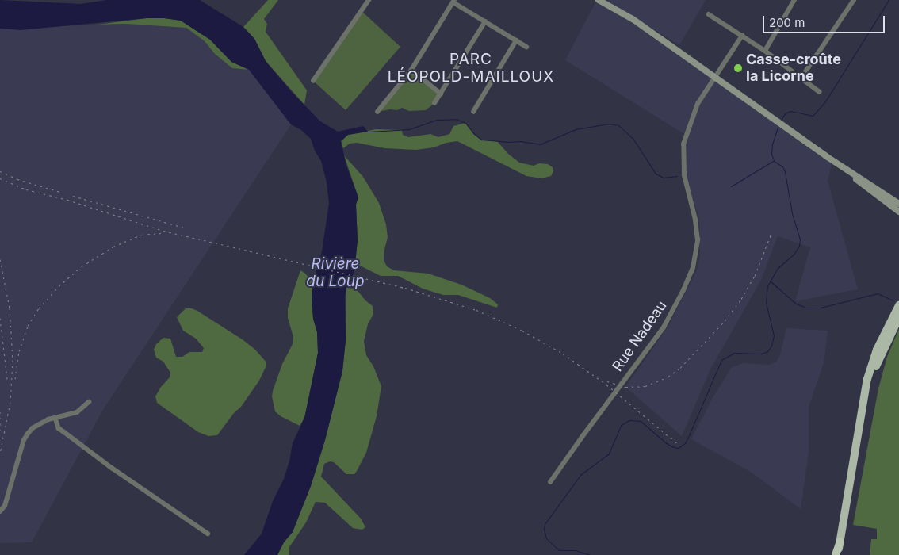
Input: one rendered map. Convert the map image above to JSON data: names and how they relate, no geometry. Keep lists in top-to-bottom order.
{
  "streets": {
    "street": ["Rue Nadeau"]
  },
  "districts": ["PARC LÉOPOLD-MAILLOUX"],
  "water": ["Rivière du Loup"],
  "places": ["Casse-croûte la Licorne"],
  "scale_bar": "200 m"
}
